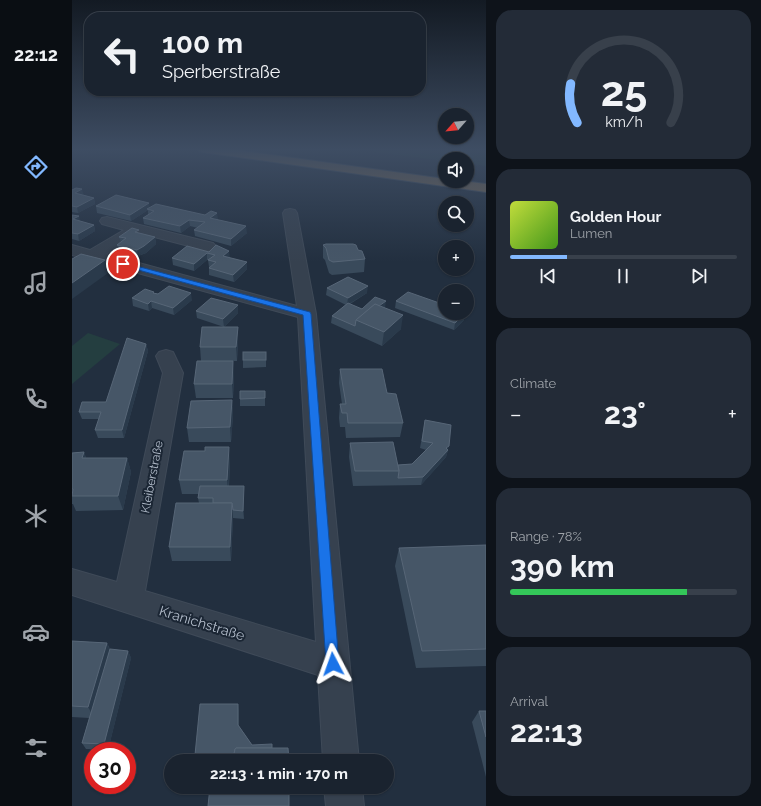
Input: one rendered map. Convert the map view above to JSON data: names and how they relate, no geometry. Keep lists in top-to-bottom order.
{
  "streets": {
    "street": ["Kleiberstraße", "Kranichstraße"]
  },
  "crossings": [
    ["Kleiberstraße", "Kranichstraße"]
  ],
  "north": "bottom left",
  "page": {
    "tabs": "22:12",
    "turn": ["100 m", "Sperberstraße"],
    "map_buttons": ["+", "−"],
    "song": ["Golden Hour", "Lumen"],
    "tile": [
      "Climate",
      ["Range · 78%", "390 km"],
      ["Arrival", "22:13"]
    ],
    "heat": ["−", "23°", "+"],
    "limit": "30",
    "trip": "22:13 · 1 min · 170 m",
    "gauge": ["25", "km/h"]
  }
}
